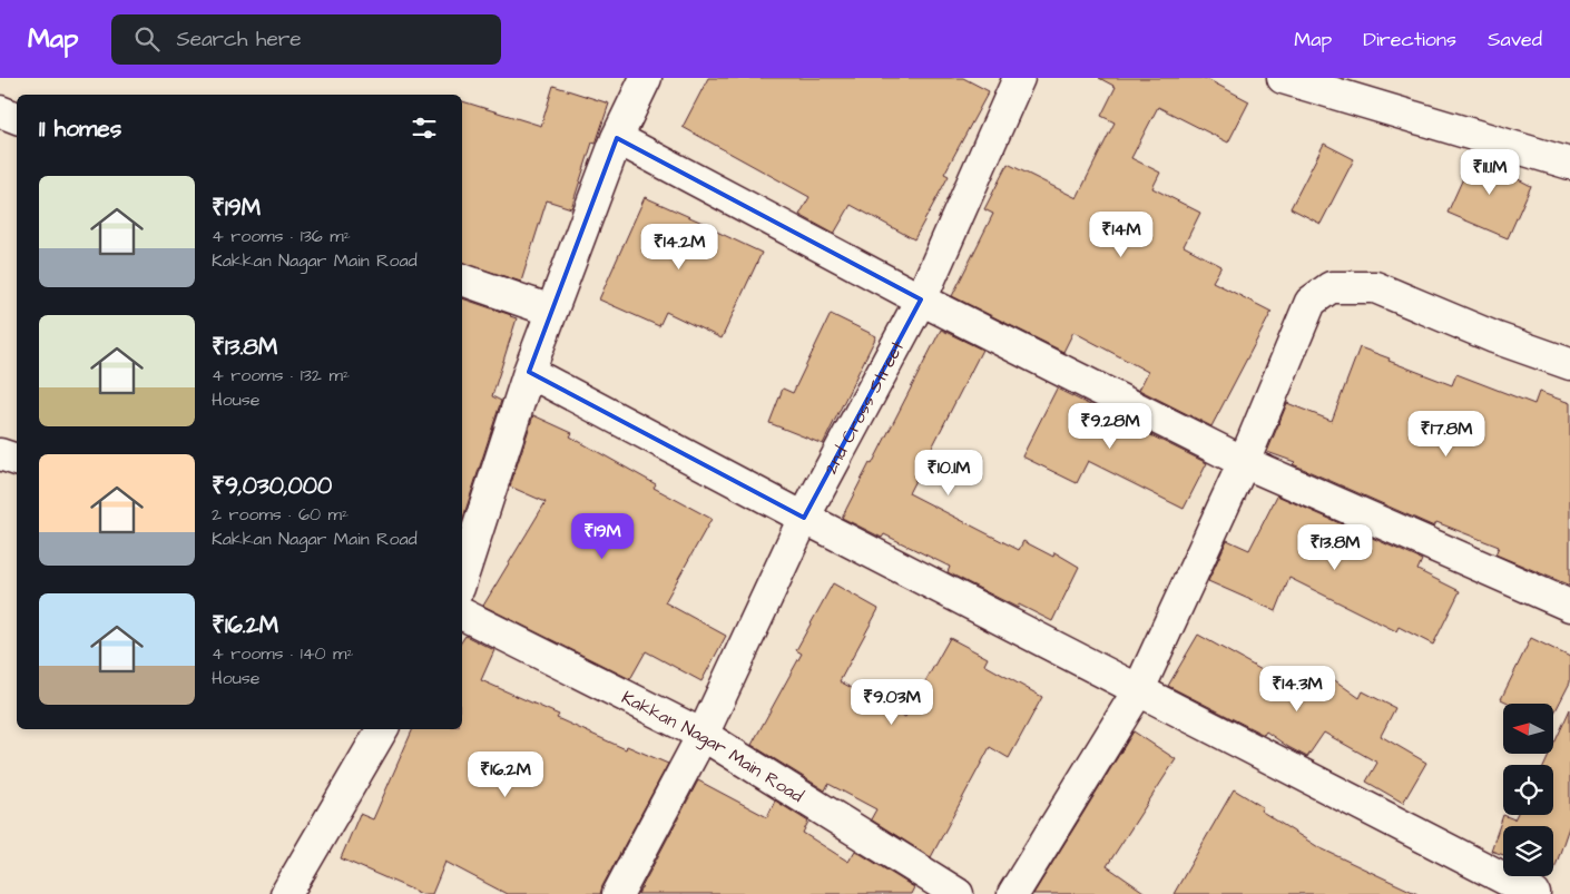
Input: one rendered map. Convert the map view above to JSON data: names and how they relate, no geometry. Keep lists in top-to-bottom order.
{
  "streets": {
    "street": ["2nd Cross Street", "Kakkan Nagar Main Road"]
  },
  "crossings": [
    ["2nd Cross Street", "Kakkan Nagar Main Road"]
  ],
  "north": "left",
  "page": {
    "header": "Map",
    "search": "Search here",
    "nav": ["Map", "Directions", "Saved"],
    "heading": "11 homes",
    "price": [
      "₹11.1M",
      "₹14M",
      "₹14.2M",
      "₹9.28M",
      "₹17.8M",
      "₹10.1M",
      "₹19M",
      "₹13.8M",
      "₹14.3M",
      "₹9.03M",
      "₹16.2M"
    ],
    "list": [
      {
        "name": "₹19M",
        "note": "4 rooms · 136 m² · Kakkan Nagar Main Road"
      },
      {
        "name": "₹13.8M",
        "note": "4 rooms · 132 m² · House"
      },
      {
        "name": "₹9,030,000",
        "note": "2 rooms · 60 m² · Kakkan Nagar Main Road"
      },
      {
        "name": "₹16.2M",
        "note": "4 rooms · 140 m² · House"
      }
    ]
  }
}
